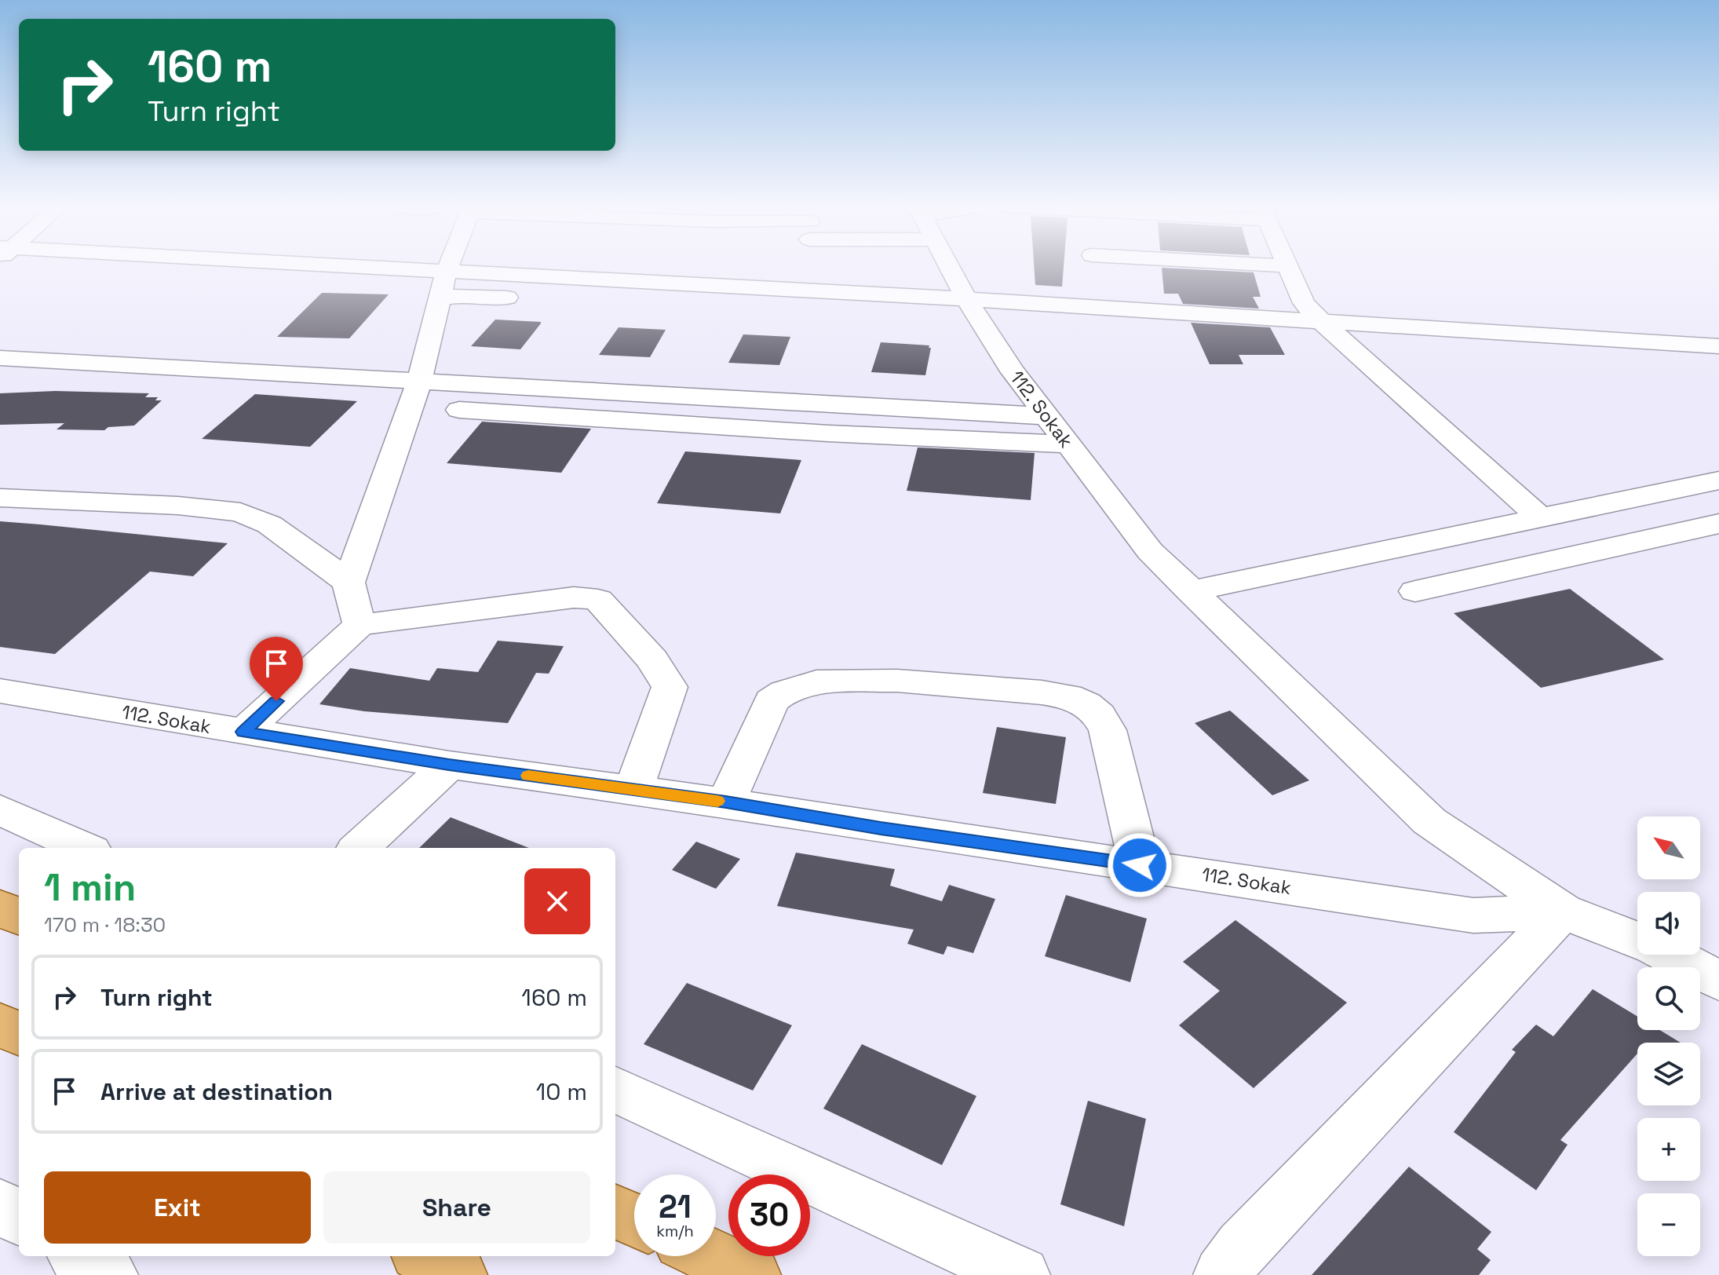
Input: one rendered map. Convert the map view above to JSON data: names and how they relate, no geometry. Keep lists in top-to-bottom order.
{
  "streets": {
    "street": ["112. Sokak"]
  },
  "north": "top left",
  "page": {
    "turn": ["160 m", "Turn right"],
    "map_buttons": ["+", "−"],
    "heading": ["1 min", "170 m · 18:30"],
    "list": [
      {
        "name": "Turn right",
        "value": "160 m"
      },
      {
        "name": "Arrive at destination",
        "value": "10 m"
      }
    ],
    "buttons": ["Exit", "Share"],
    "speed": "21 km/h",
    "limit": "30"
  }
}
